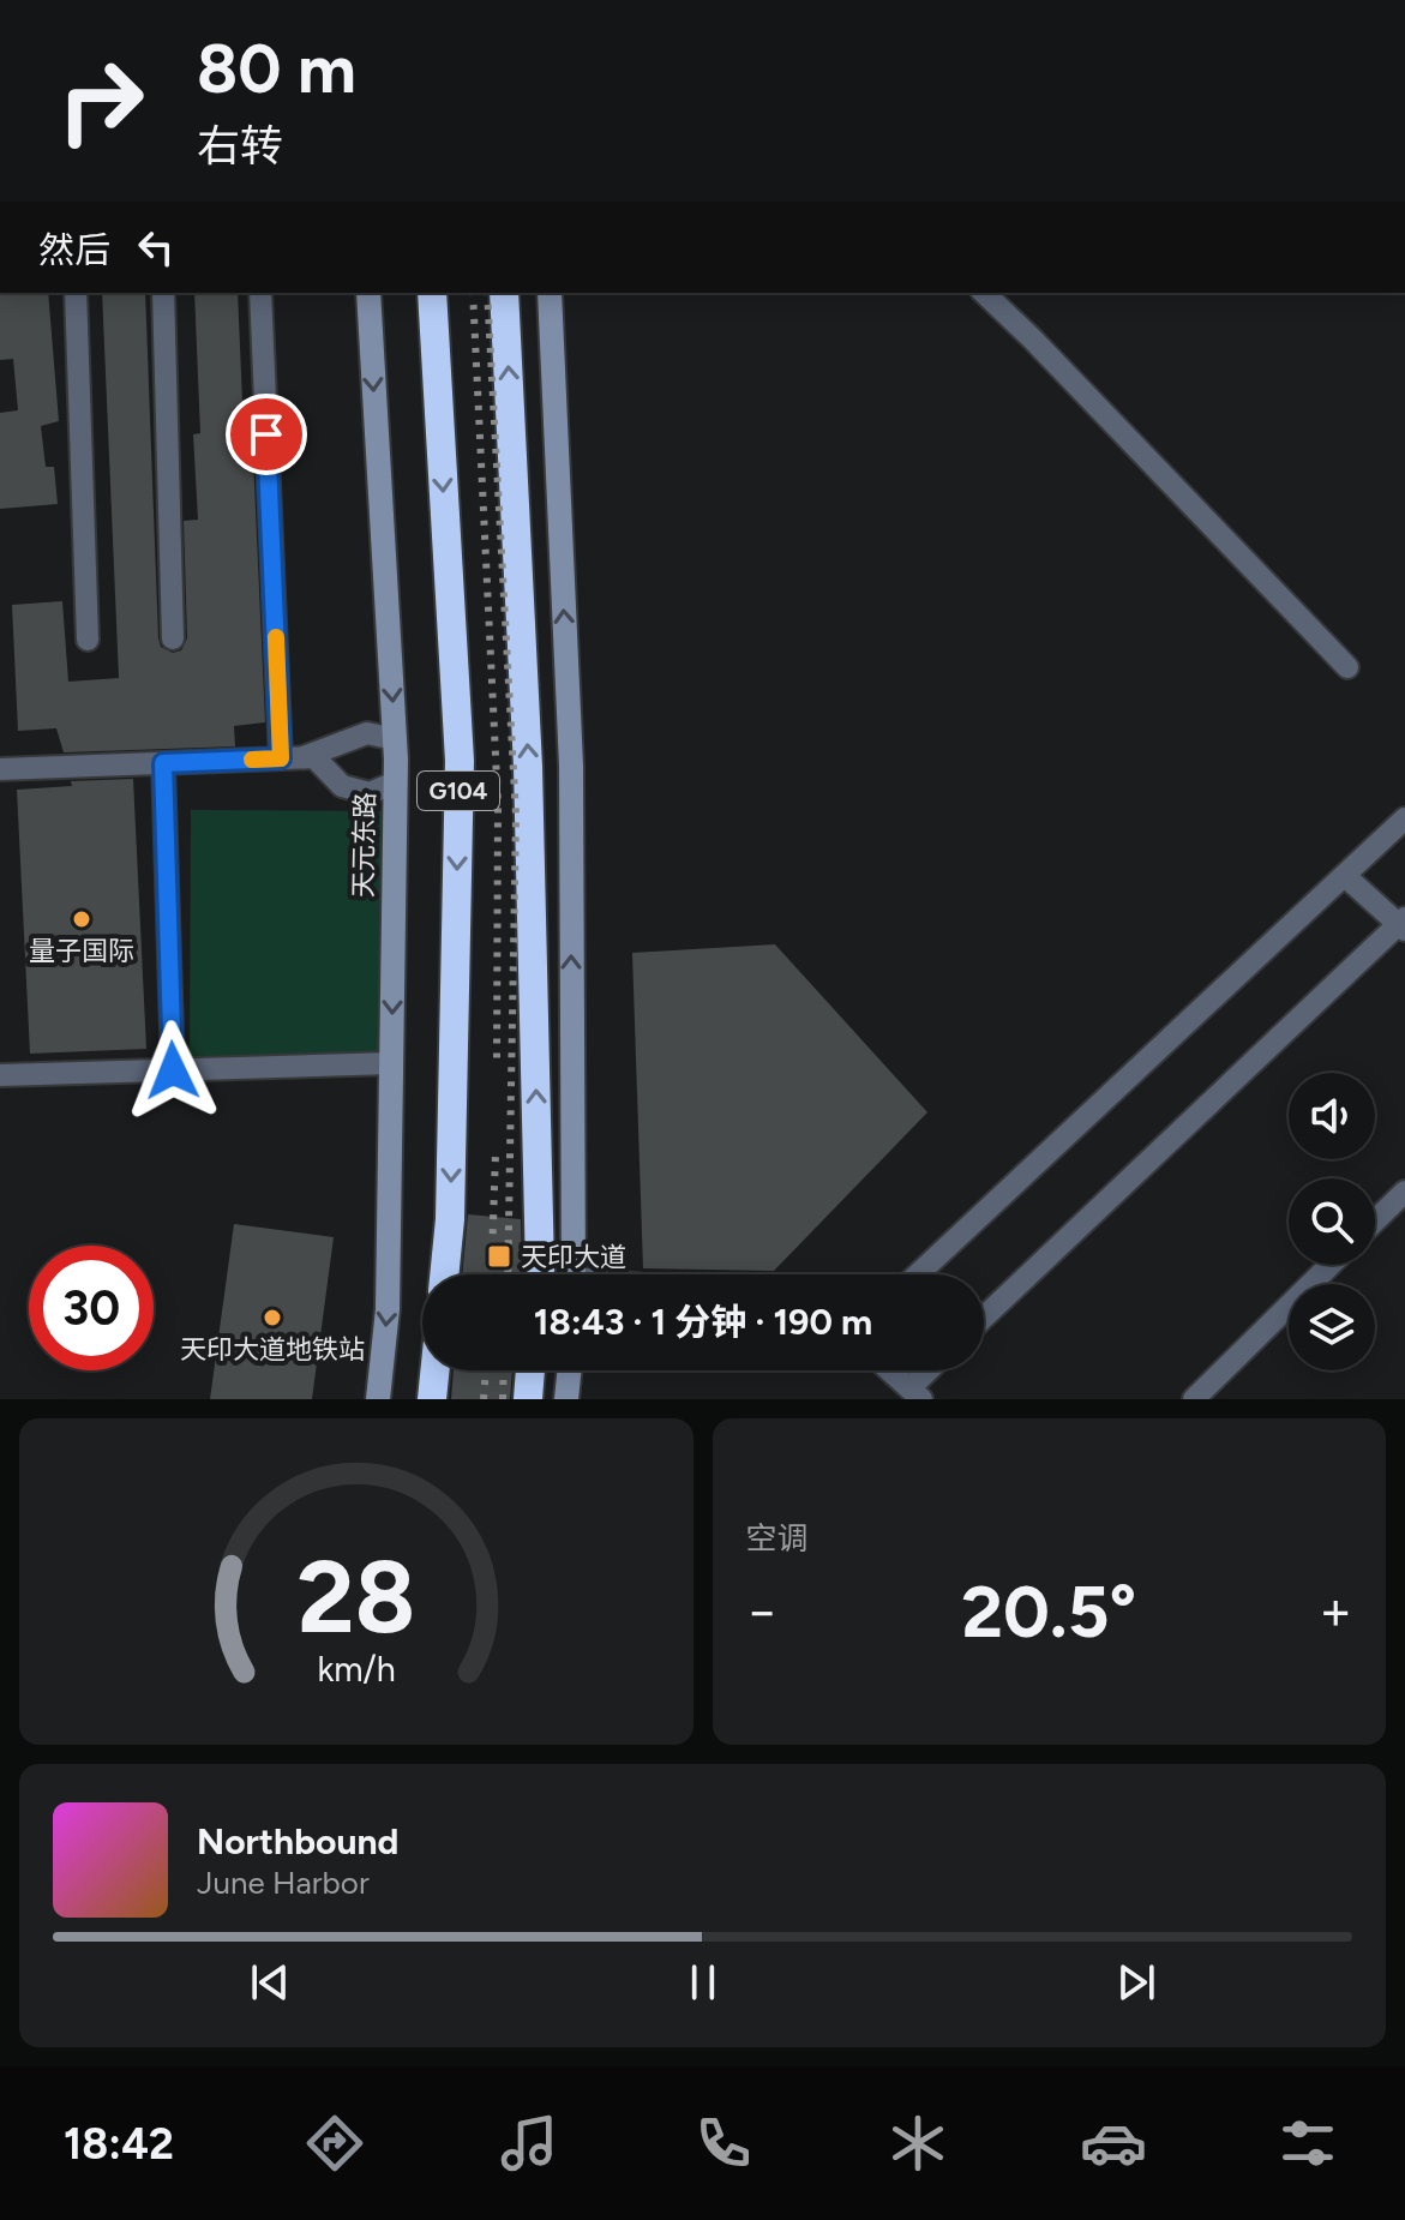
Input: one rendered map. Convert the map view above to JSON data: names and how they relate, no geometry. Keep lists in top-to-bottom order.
{
  "streets": {
    "highway": ["G104"],
    "street": ["天元东路"]
  },
  "places": {
    "other": ["量子国际", "天印大道地铁站"],
    "transit": ["天印大道"]
  },
  "page": {
    "turn": ["80 m", "右转"],
    "then": "然后",
    "limit": "30",
    "trip": "18:43 · 1 分钟 · 190 m",
    "tile": "空调",
    "heat": ["−", "20.5°", "+"],
    "song": ["Northbound", "June Harbor"],
    "tabs": "18:42",
    "gauge": ["28", "km/h"]
  }
}
